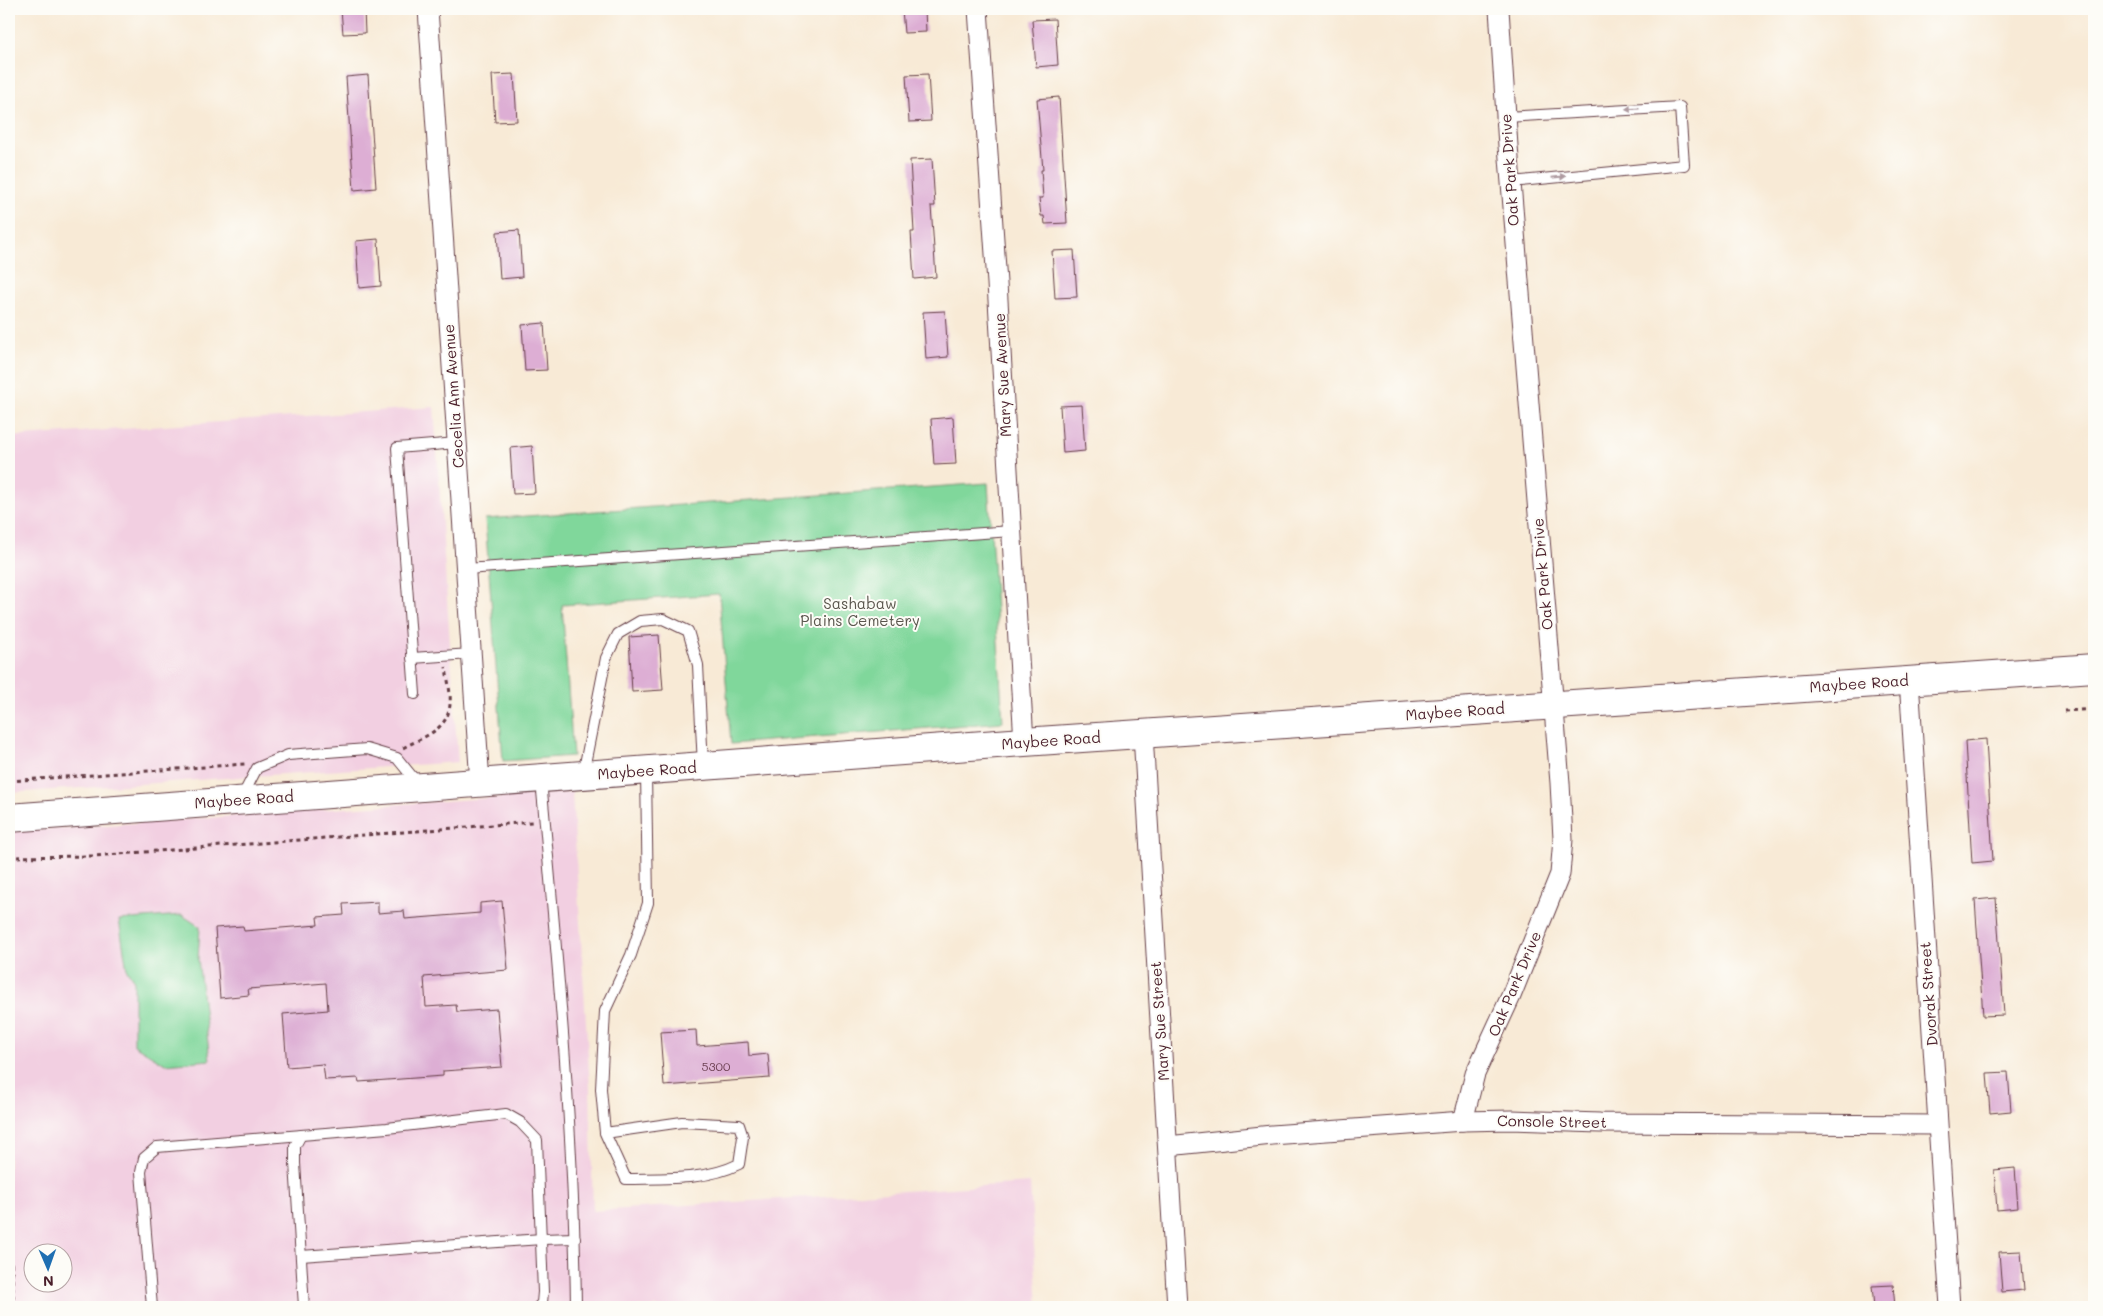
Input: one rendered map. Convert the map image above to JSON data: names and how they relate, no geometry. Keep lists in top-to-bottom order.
{
  "streets": {
    "main road": ["Maybee Road"],
    "street": [
      "Oak Park Drive",
      "Mary Sue Avenue",
      "Cecelia Ann Avenue",
      "Dvorak Street",
      "Mary Sue Street",
      "Console Street"
    ]
  },
  "crossings": [
    ["Oak Park Drive", "Maybee Road"],
    ["Oak Park Drive", "Console Street"],
    ["Mary Sue Avenue", "Maybee Road"],
    ["Cecelia Ann Avenue", "Maybee Road"],
    ["Maybee Road", "Dvorak Street"],
    ["Maybee Road", "Mary Sue Street"],
    ["Dvorak Street", "Console Street"],
    ["Mary Sue Street", "Console Street"]
  ],
  "parks": ["Sashabaw Plains Cemetery"],
  "house_numbers": ["5300"],
  "north": "bottom"
}
